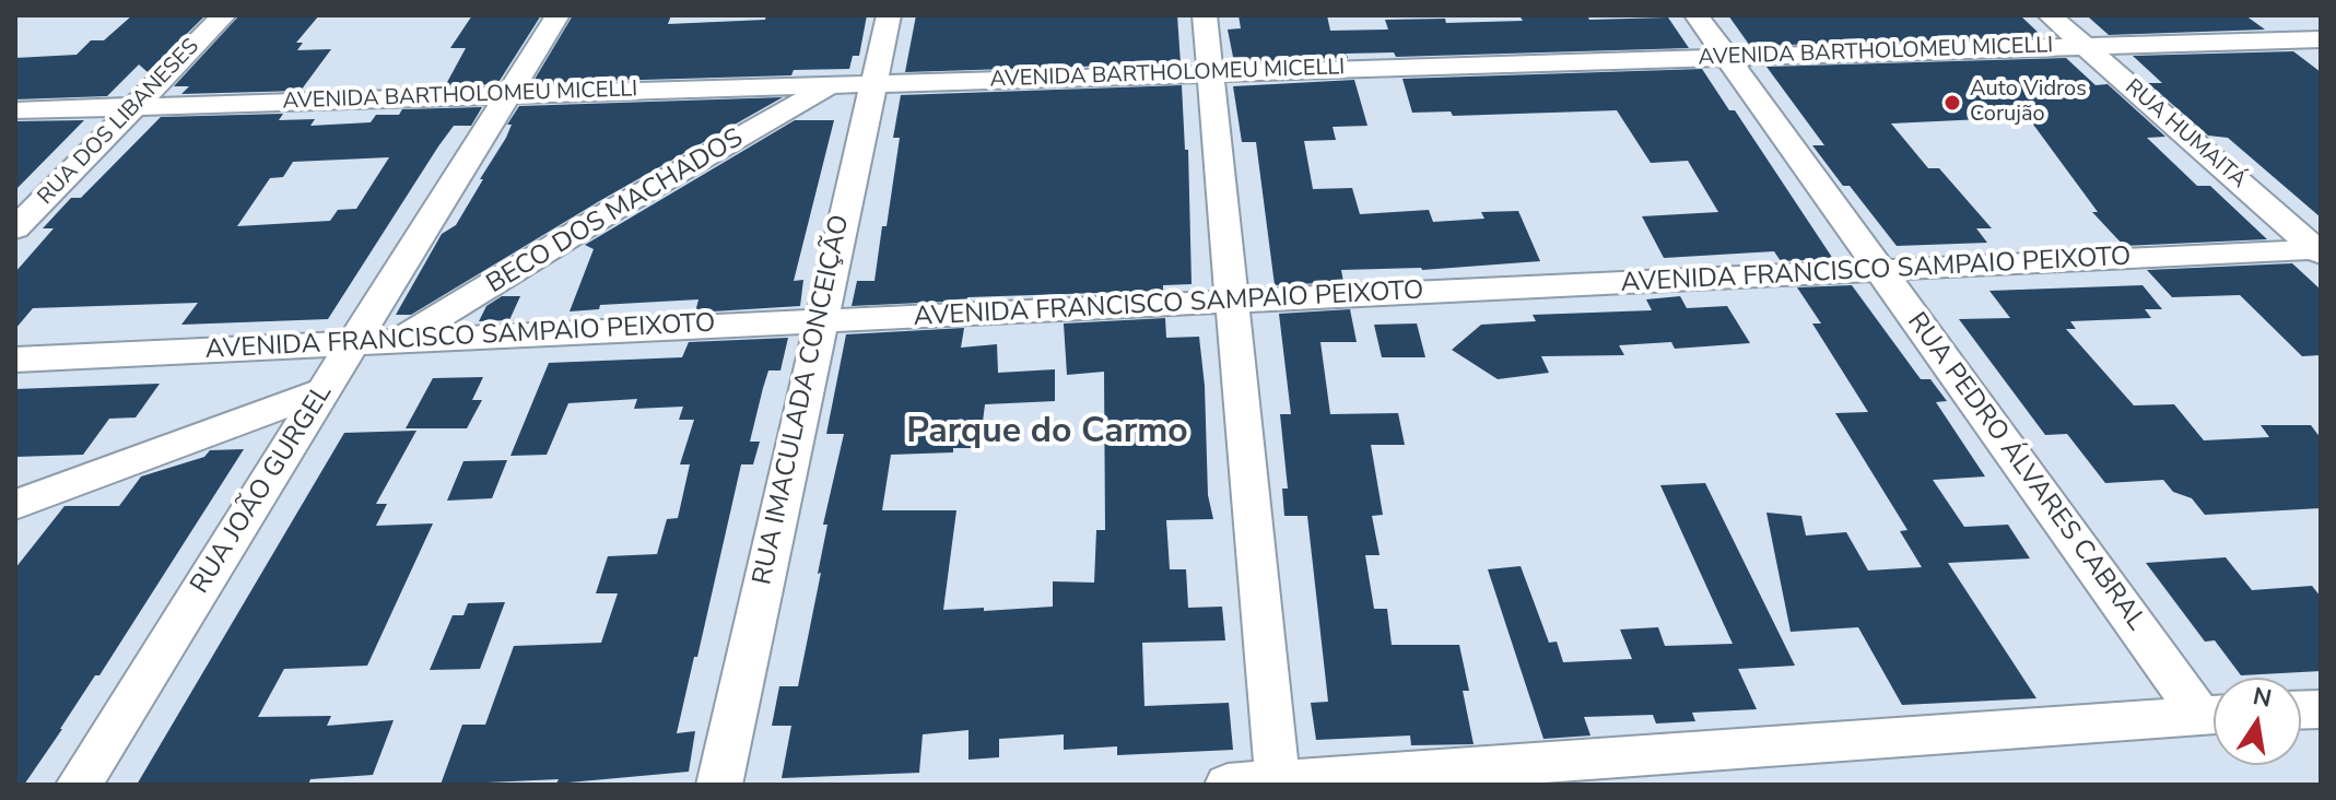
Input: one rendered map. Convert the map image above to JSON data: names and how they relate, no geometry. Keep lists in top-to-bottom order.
{
  "streets": {
    "street": [
      "AVENIDA BARTHOLOMEU MICELLI",
      "RUA DOS LIBANESES",
      "RUA HUMAITÁ",
      "BECO DOS MACHADOS",
      "AVENIDA FRANCISCO SAMPAIO PEIXOTO",
      "RUA IMACULADA CONCEIÇÃO",
      "RUA PEDRO ÁLVARES CABRAL",
      "RUA JOÃO GURGEL"
    ]
  },
  "crossings": [
    ["AVENIDA BARTHOLOMEU MICELLI", "RUA DOS LIBANESES"],
    ["AVENIDA BARTHOLOMEU MICELLI", "RUA HUMAITÁ"],
    ["AVENIDA BARTHOLOMEU MICELLI", "BECO DOS MACHADOS"],
    ["AVENIDA BARTHOLOMEU MICELLI", "RUA IMACULADA CONCEIÇÃO"],
    ["AVENIDA BARTHOLOMEU MICELLI", "RUA PEDRO ÁLVARES CABRAL"],
    ["AVENIDA BARTHOLOMEU MICELLI", "RUA JOÃO GURGEL"],
    ["RUA HUMAITÁ", "AVENIDA FRANCISCO SAMPAIO PEIXOTO"],
    ["BECO DOS MACHADOS", "AVENIDA FRANCISCO SAMPAIO PEIXOTO"],
    ["AVENIDA FRANCISCO SAMPAIO PEIXOTO", "RUA IMACULADA CONCEIÇÃO"],
    ["AVENIDA FRANCISCO SAMPAIO PEIXOTO", "RUA PEDRO ÁLVARES CABRAL"],
    ["AVENIDA FRANCISCO SAMPAIO PEIXOTO", "RUA JOÃO GURGEL"]
  ],
  "districts": ["Parque do Carmo"],
  "places": ["Auto Vidros Corujão"],
  "north": "top"
}
